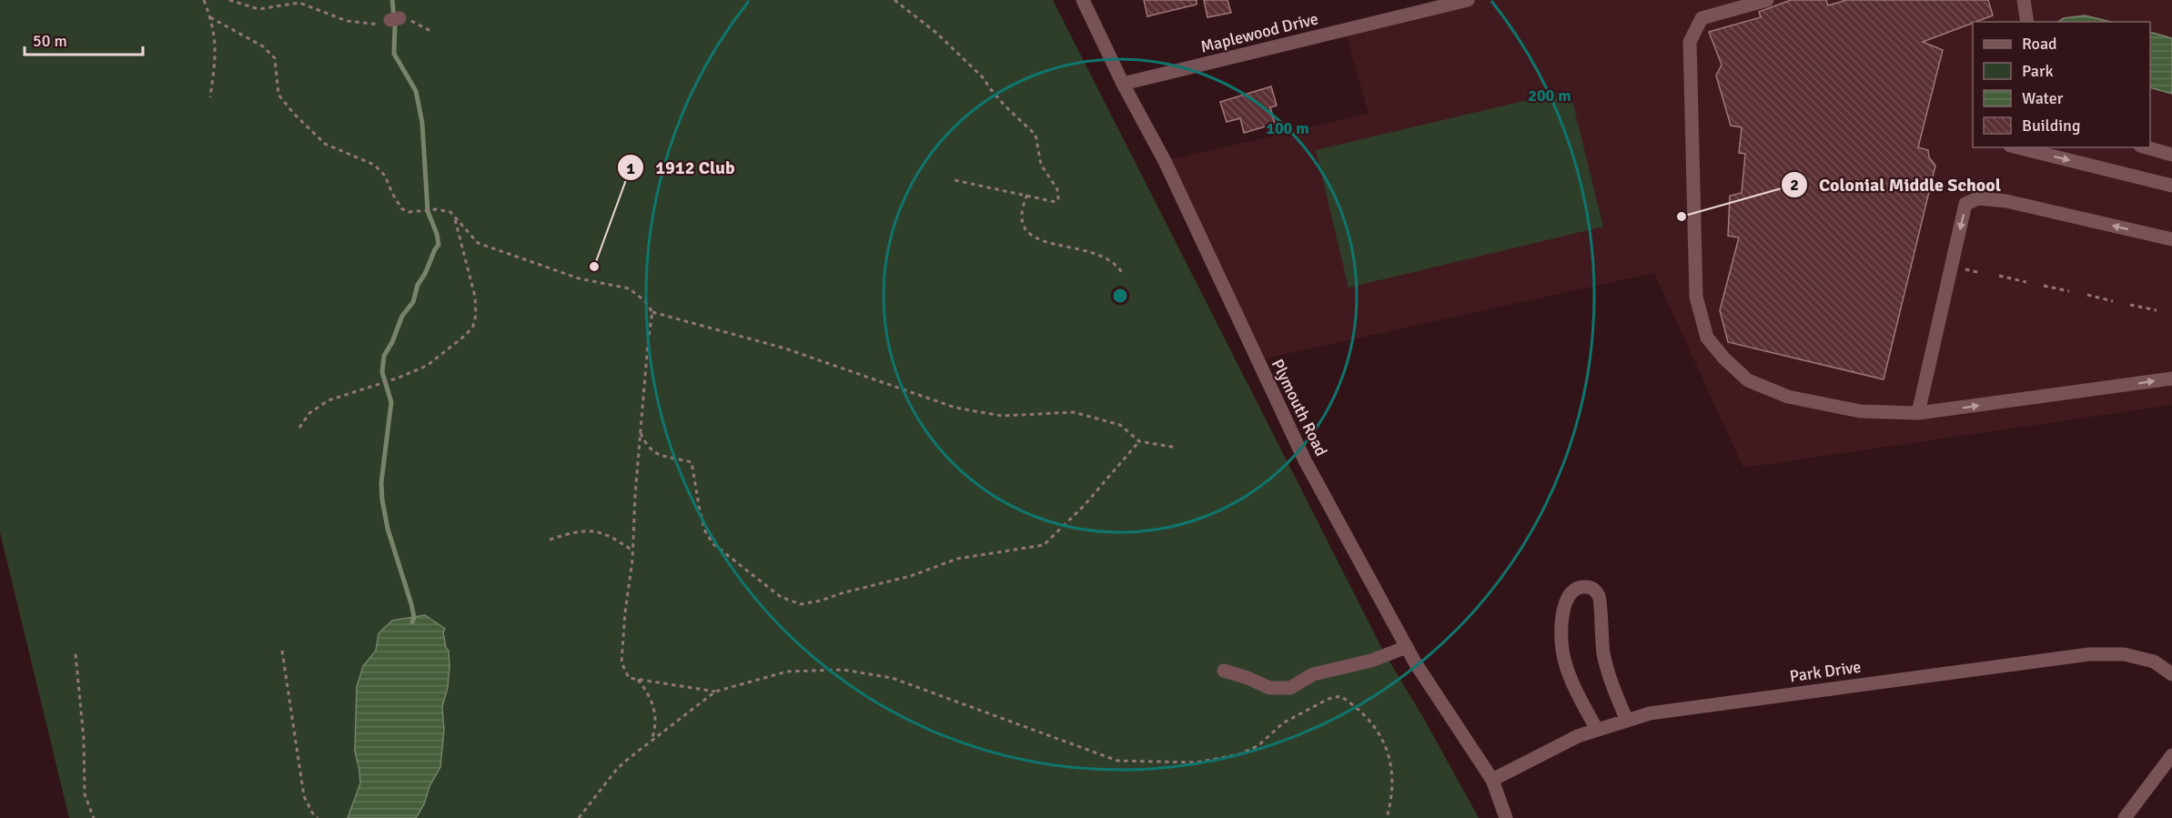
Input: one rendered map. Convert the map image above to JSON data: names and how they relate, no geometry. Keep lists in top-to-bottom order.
{
  "streets": {
    "street": ["Maplewood Drive", "Plymouth Road", "Park Drive"]
  },
  "crossings": [
    ["Maplewood Drive", "Plymouth Road"],
    ["Plymouth Road", "Park Drive"]
  ],
  "places": ["Colonial Middle School", "1912 Club"],
  "legend": [
    "Road",
    "Park",
    "Water",
    "Building"
  ],
  "scale_bar": "50 m",
  "rings": ["200 m", "100 m"]
}
